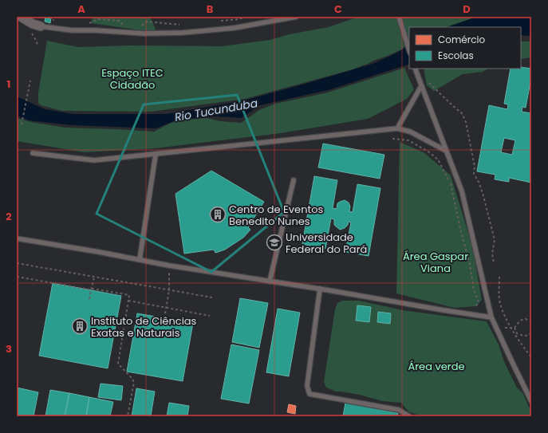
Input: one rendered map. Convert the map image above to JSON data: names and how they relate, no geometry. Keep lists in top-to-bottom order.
{
  "water": ["Rio Tucunduba"],
  "parks": ["Espaço ITEC Cidadão", "Área Gaspar Viana", "Área verde"],
  "places": {
    "building": ["Centro de Eventos Benedito Nunes", "Instituto de Ciências Exatas e Naturais"],
    "school or university": ["Universidade Federal do Pará"]
  },
  "legend": ["Comércio", "Escolas"],
  "grid": {
    "columns": [
      "A",
      "B",
      "C",
      "D"
    ],
    "rows": ["1", "2", "3"]
  }
}
